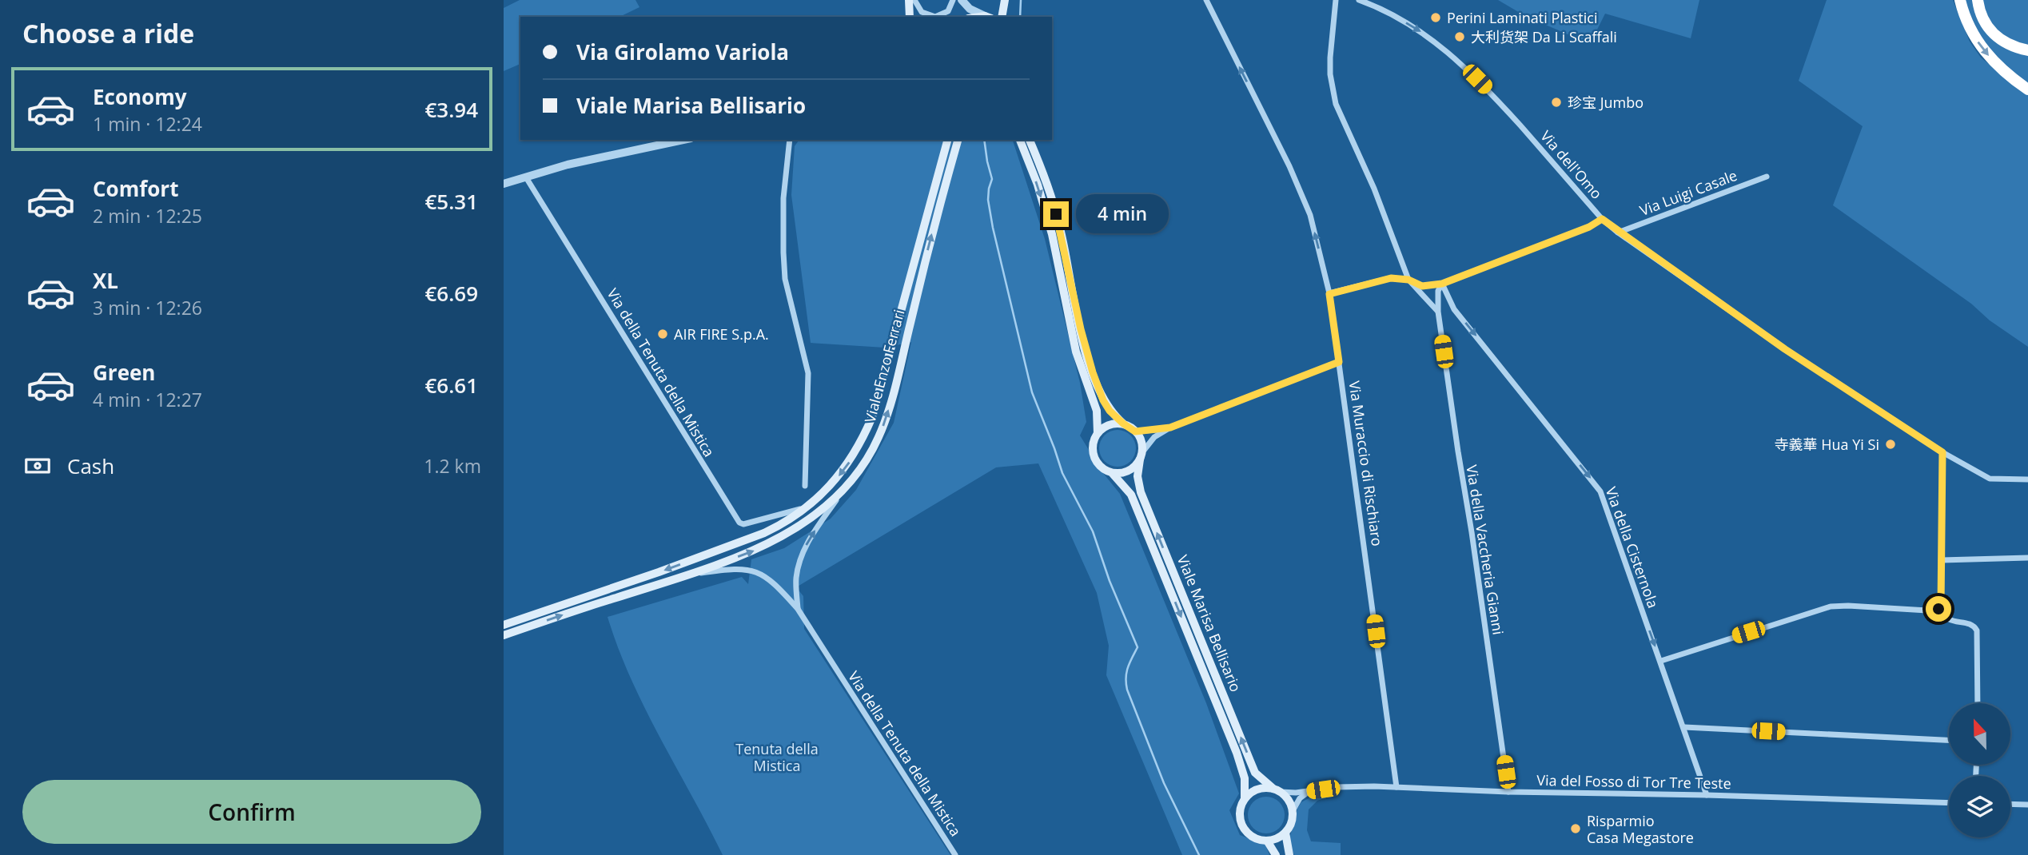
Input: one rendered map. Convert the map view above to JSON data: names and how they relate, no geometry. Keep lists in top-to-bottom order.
{
  "streets": {
    "main road": ["Viale Enzo Ferrari", "Viale Marisa Bellisario"],
    "street": [
      "Via dell'Omo",
      "Via Luigi Casale",
      "Via della Tenuta della Mistica",
      "Via Muraccio di Rischiaro",
      "Via della Cisternola",
      "Via della Vaccheria Gianni",
      "Via del Fosso di Tor Tre Teste"
    ]
  },
  "crossings": [
    ["Via dell'Omo", "Via Luigi Casale"],
    ["Viale Enzo Ferrari", "Via della Tenuta della Mistica"],
    ["Via Muraccio di Rischiaro", "Via del Fosso di Tor Tre Teste"],
    ["Via della Cisternola", "Via della Vaccheria Gianni"],
    ["Via della Cisternola", "Via del Fosso di Tor Tre Teste"],
    ["Via della Vaccheria Gianni", "Via del Fosso di Tor Tre Teste"],
    ["Viale Marisa Bellisario", "Via del Fosso di Tor Tre Teste"]
  ],
  "one_way": ["Via dell'Omo", "Via Muraccio di Rischiaro", "Via della Cisternola"],
  "parks": ["Tenuta della Mistica"],
  "places": [
    "Perini Laminati Plastici",
    "大利货架 Da Li Scaffali",
    "珍宝 Jumbo",
    "AIR FIRE S.p.A.",
    "寺義華 Hua Yi Si",
    "Risparmio Casa Megastore"
  ],
  "north": "top",
  "page": {
    "heading": "Choose a ride",
    "banner": ["Via Girolamo Variola", "Viale Marisa Bellisario"],
    "list": [
      {
        "name": "Economy",
        "note": "1 min · 12:24",
        "value": "€3.94"
      },
      {
        "name": "Comfort",
        "note": "2 min · 12:25",
        "value": "€5.31"
      },
      {
        "name": "XL",
        "note": "3 min · 12:26",
        "value": "€6.69"
      },
      {
        "name": "Green",
        "note": "4 min · 12:27",
        "value": "€6.61"
      }
    ],
    "bubble": "4 min",
    "pay": ["Cash", "1.2 km"],
    "buttons": "Confirm"
  }
}
